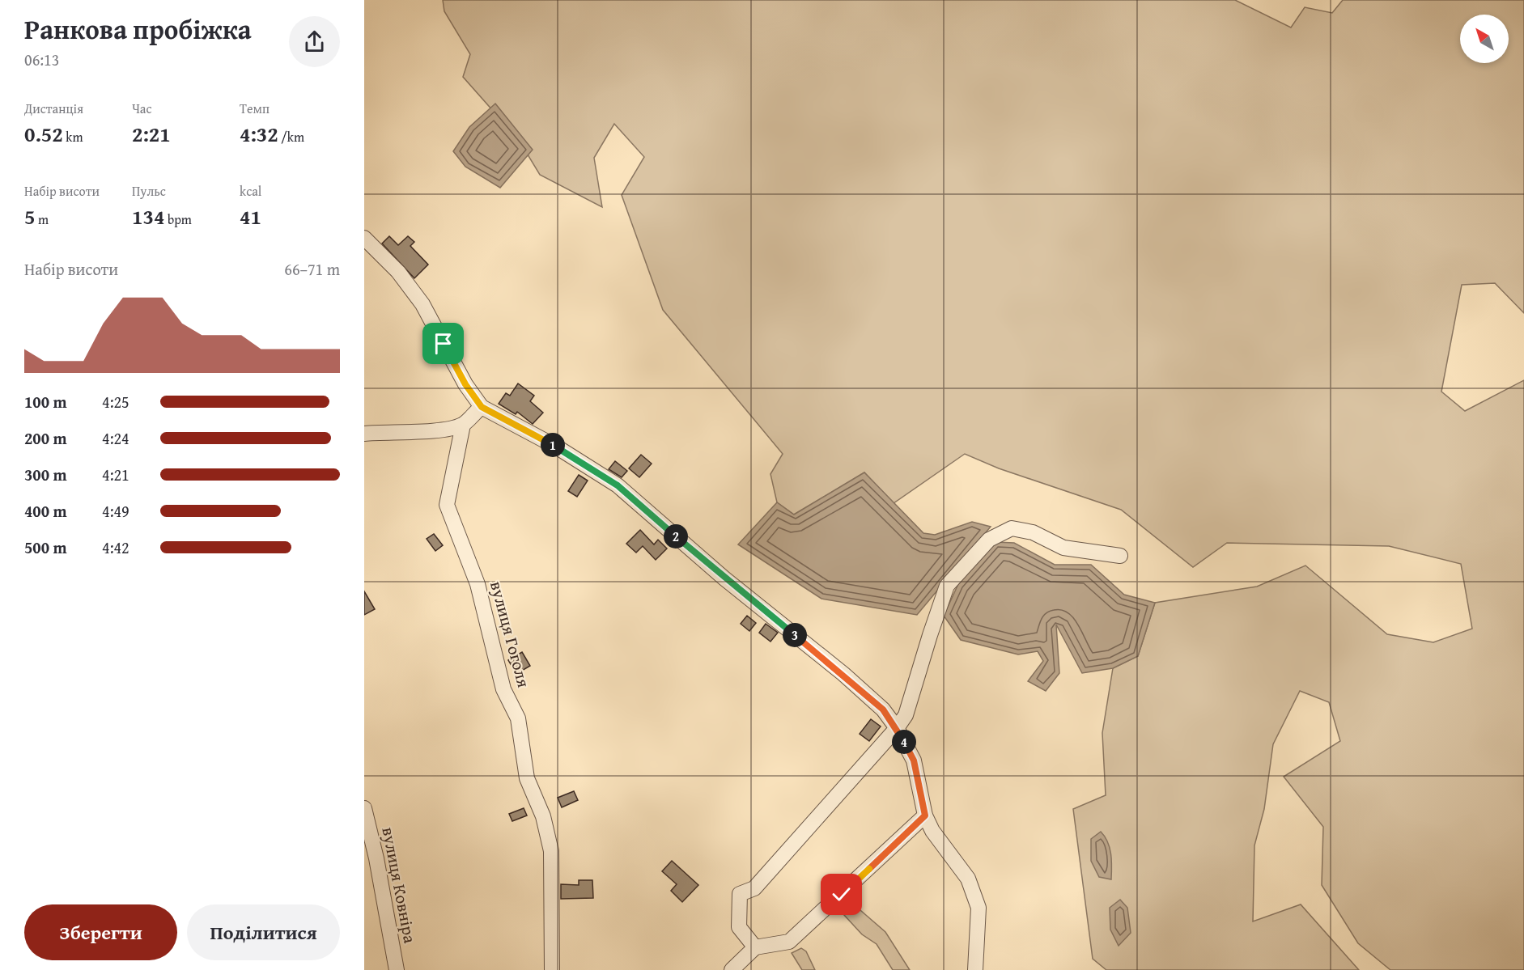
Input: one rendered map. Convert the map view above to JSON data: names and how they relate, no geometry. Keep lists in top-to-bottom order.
{
  "streets": {
    "street": ["вулиця Гоголя", "вулиця Ковніра"]
  },
  "north": "top left",
  "page": {
    "heading": ["Ранкова пробіжка", "06:13"],
    "stats": [
      ["Дистанція", "0.52 km"],
      ["Час", "2:21"],
      ["Темп", "4:32 /km"],
      ["Набір висоти", "5 m"],
      ["Пульс", "134 bpm"],
      ["kcal", "41"]
    ],
    "chart": ["Набір висоти", "66–71 m"],
    "list": [
      {
        "name": "100 m",
        "note": "4:25"
      },
      {
        "name": "200 m",
        "note": "4:24"
      },
      {
        "name": "300 m",
        "note": "4:21"
      },
      {
        "name": "400 m",
        "note": "4:49"
      },
      {
        "name": "500 m",
        "note": "4:42"
      }
    ],
    "pins": [
      "1",
      "2",
      "3",
      "4"
    ],
    "buttons": ["Зберегти", "Поділитися"]
  }
}
